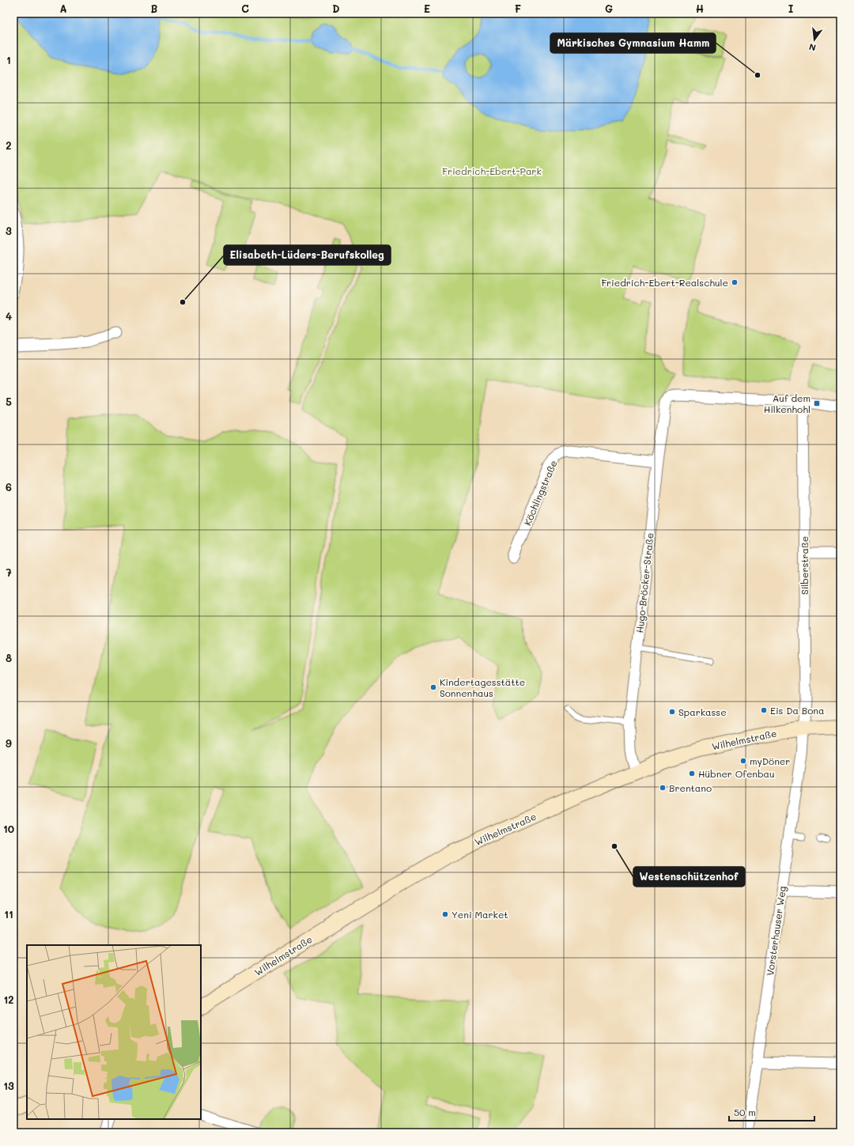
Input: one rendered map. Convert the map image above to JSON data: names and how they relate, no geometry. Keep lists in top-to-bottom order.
{
  "streets": {
    "main road": ["Wilhelmstraße"],
    "street": [
      "Köchlingstraße",
      "Silberstraße",
      "Hugo-Bröcker-Straße",
      "Vorsterhauser Weg"
    ]
  },
  "crossings": [
    ["Köchlingstraße", "Hugo-Bröcker-Straße"],
    ["Silberstraße", "Hugo-Bröcker-Straße"],
    ["Silberstraße", "Wilhelmstraße"],
    ["Silberstraße", "Vorsterhauser Weg"],
    ["Hugo-Bröcker-Straße", "Wilhelmstraße"],
    ["Wilhelmstraße", "Vorsterhauser Weg"]
  ],
  "parks": ["Friedrich-Ebert-Park"],
  "places": {
    "other": [
      "Märkisches Gymnasium Hamm",
      "Friedrich-Ebert-Realschule",
      "Elisabeth-Lüders-Berufskolleg",
      "Kindertagesstätte Sonnenhaus",
      "Eis Da Bona",
      "Sparkasse",
      "myDöner",
      "Hübner Ofenbau",
      "Brentano",
      "Westenschützenhof",
      "Yeni Market"
    ],
    "transit": ["Auf dem Hilkenhohl"]
  },
  "scale_bar": "50 m",
  "north": "bottom",
  "grid": {
    "columns": [
      "A",
      "B",
      "C",
      "D",
      "E",
      "F",
      "G",
      "H",
      "I"
    ],
    "rows": [
      "1",
      "2",
      "3",
      "4",
      "5",
      "6",
      "7",
      "8",
      "9",
      "10",
      "11",
      "12",
      "13"
    ]
  }
}
